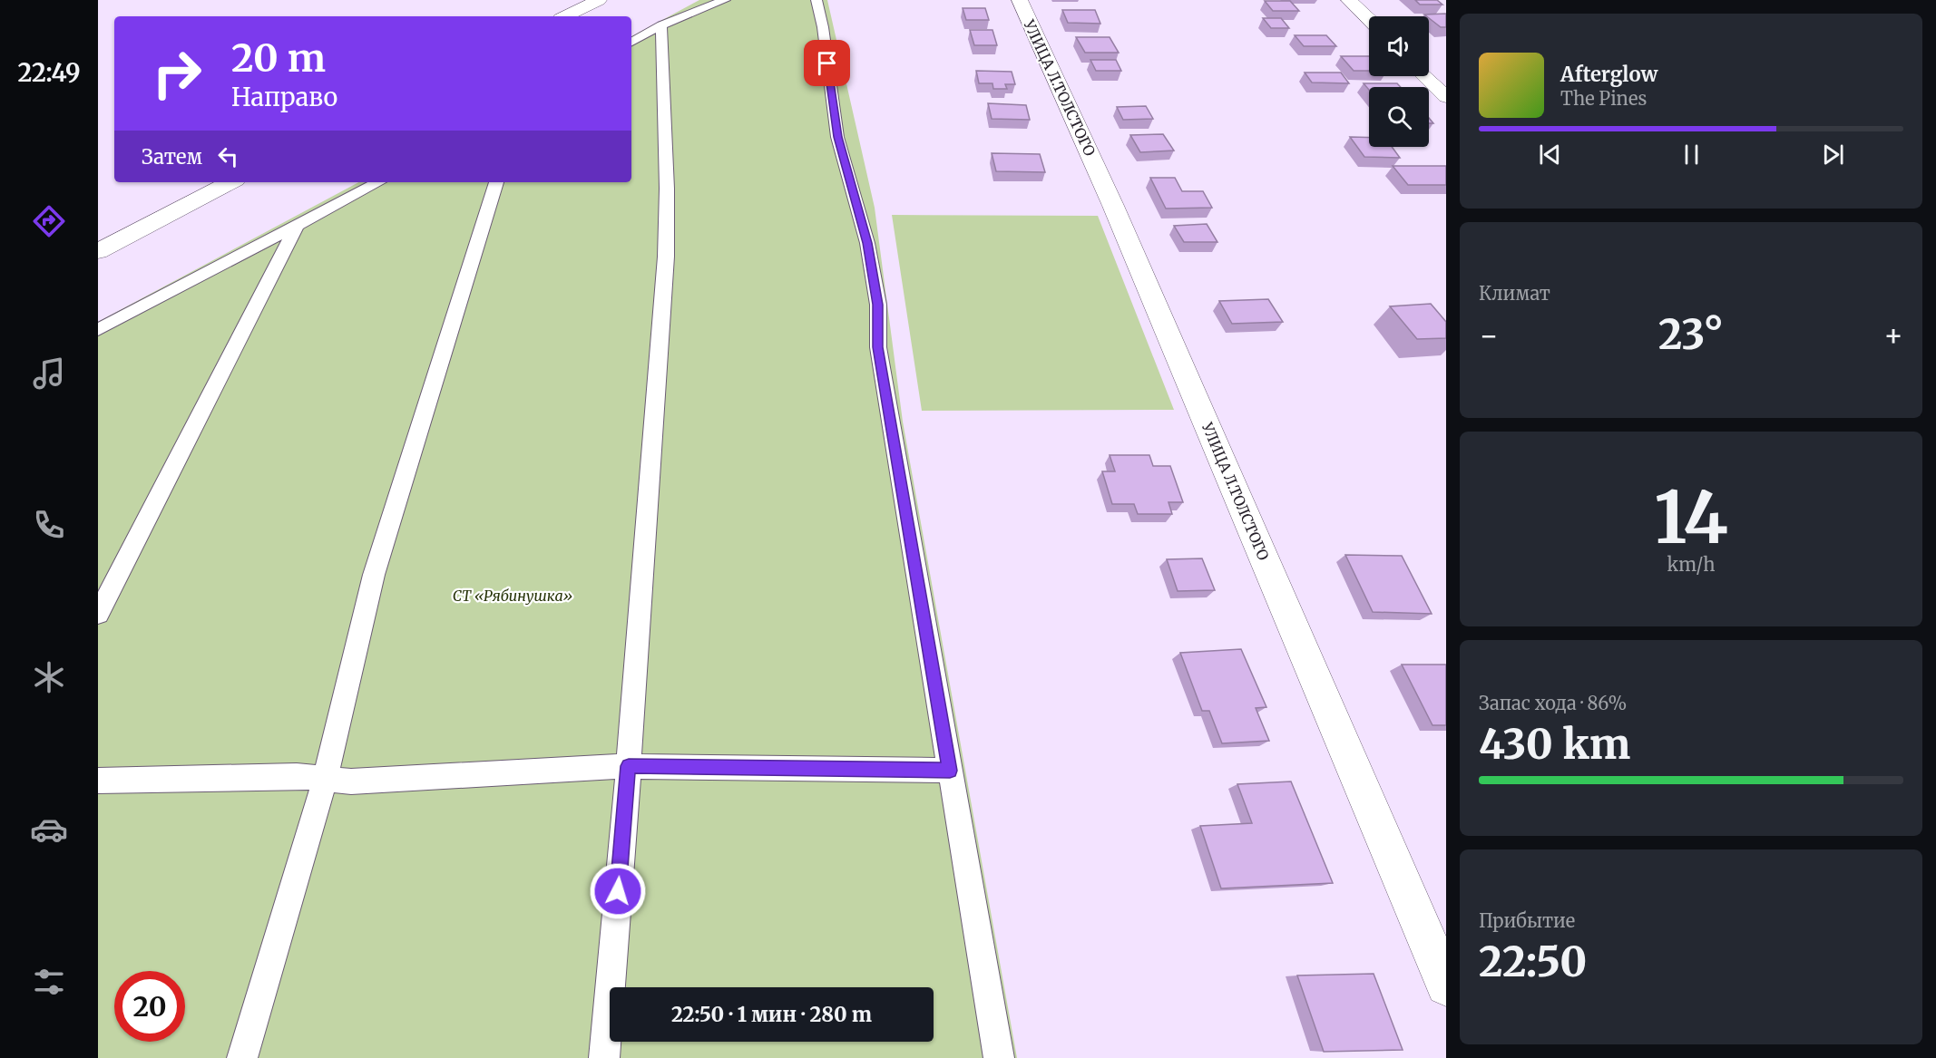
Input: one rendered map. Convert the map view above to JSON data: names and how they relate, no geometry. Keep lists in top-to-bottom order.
{
  "streets": {
    "street": ["УЛИЦА Л.ТОЛСТОГО"]
  },
  "parks": ["СТ «Рябинушка»"],
  "page": {
    "tabs": "22:49",
    "turn": ["20 m", "Направо"],
    "song": ["Afterglow", "The Pines"],
    "then": "Затем",
    "tile": [
      "Климат",
      ["14", "km/h"],
      ["Запас хода · 86%", "430 km"],
      ["Прибытие", "22:50"]
    ],
    "heat": ["−", "23°", "+"],
    "limit": "20",
    "trip": "22:50 · 1 мин · 280 m"
  }
}
